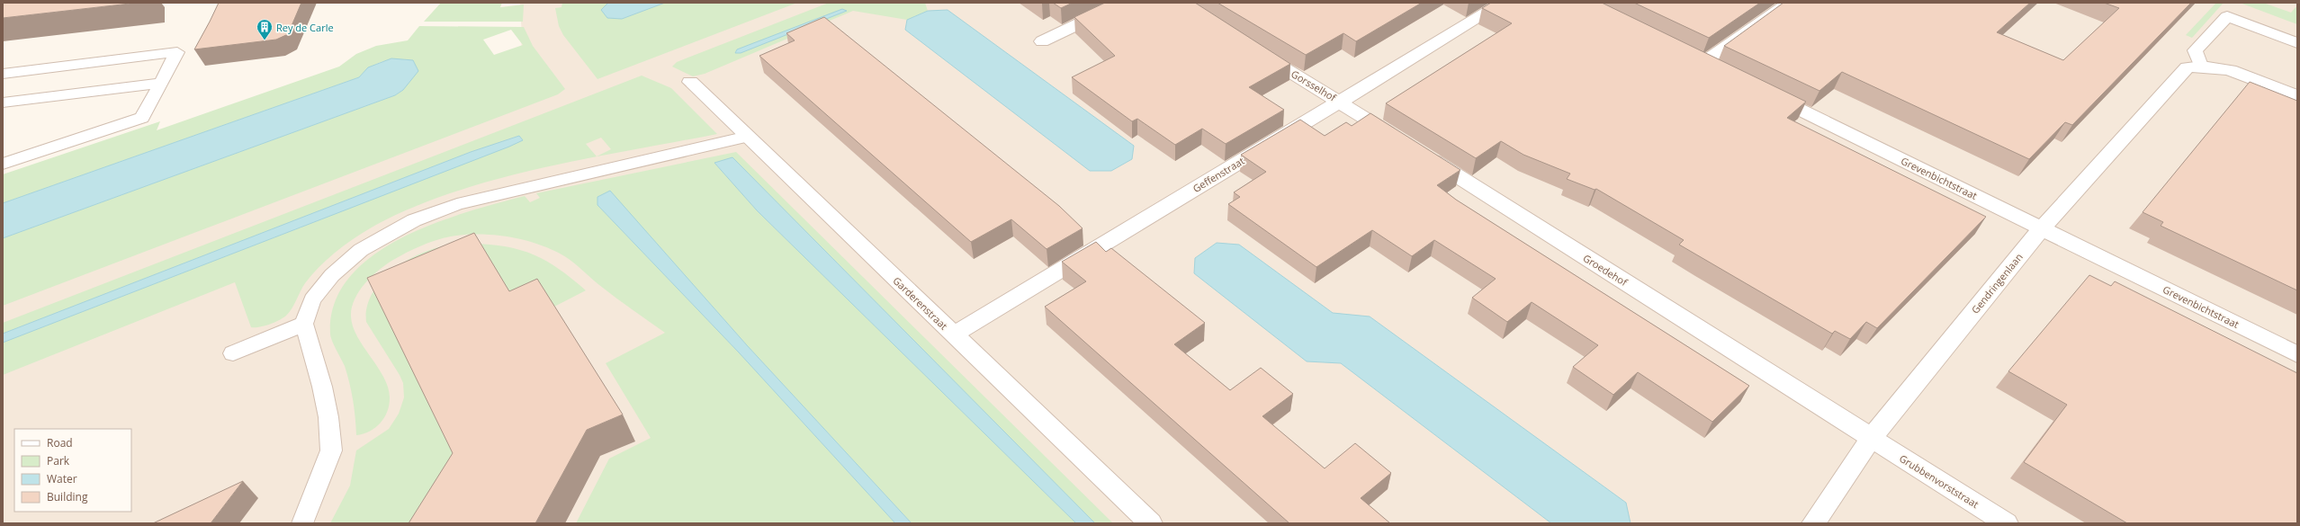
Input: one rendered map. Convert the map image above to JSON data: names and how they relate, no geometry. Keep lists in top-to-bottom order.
{
  "streets": {
    "street": [
      "Gorsselhof",
      "Geffenstraat",
      "Grevenbichtstraat",
      "Groedehof",
      "Gendringenlaan",
      "Garderenstraat",
      "Grubbenvorststraat"
    ]
  },
  "crossings": [
    ["Gorsselhof", "Geffenstraat"],
    ["Geffenstraat", "Garderenstraat"],
    ["Grevenbichtstraat", "Gendringenlaan"],
    ["Groedehof", "Gendringenlaan"],
    ["Groedehof", "Grubbenvorststraat"],
    ["Gendringenlaan", "Grubbenvorststraat"]
  ],
  "places": {
    "building": ["Rey de Carle"]
  },
  "legend": [
    "Road",
    "Park",
    "Water",
    "Building"
  ]
}
